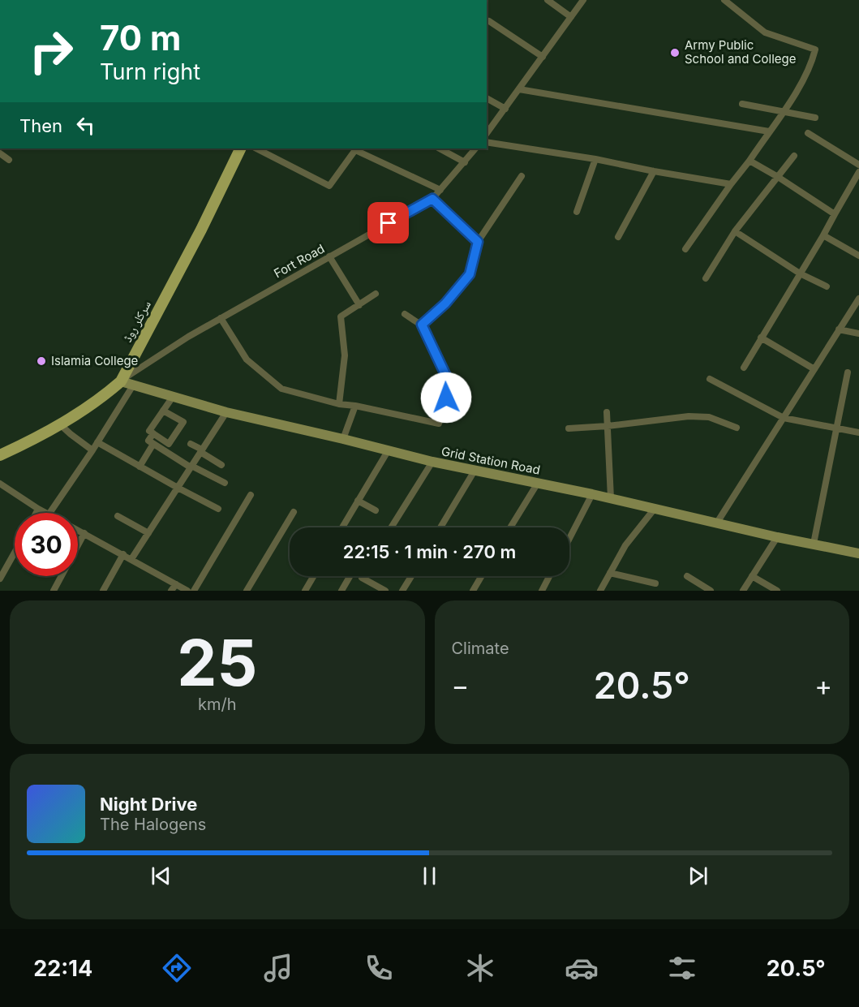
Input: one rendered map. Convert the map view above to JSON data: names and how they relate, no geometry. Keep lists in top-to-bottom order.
{
  "streets": {
    "main road": ["سرکلر روڈ", "Grid Station Road"],
    "street": ["Fort Road"]
  },
  "crossings": [
    ["Fort Road", "سرکلر روڈ"],
    ["Fort Road", "Grid Station Road"],
    ["سرکلر روڈ", "Grid Station Road"]
  ],
  "places": ["Army Public School and College", "Islamia College"],
  "page": {
    "turn": ["70 m", "Turn right"],
    "then": "Then",
    "limit": "30",
    "trip": "22:15 · 1 min · 270 m",
    "tile": [
      ["25", "km/h"],
      "Climate"
    ],
    "heat": ["−", "20.5°", "+"],
    "song": ["Night Drive", "The Halogens"],
    "tabs": ["22:14", "20.5°"]
  }
}
